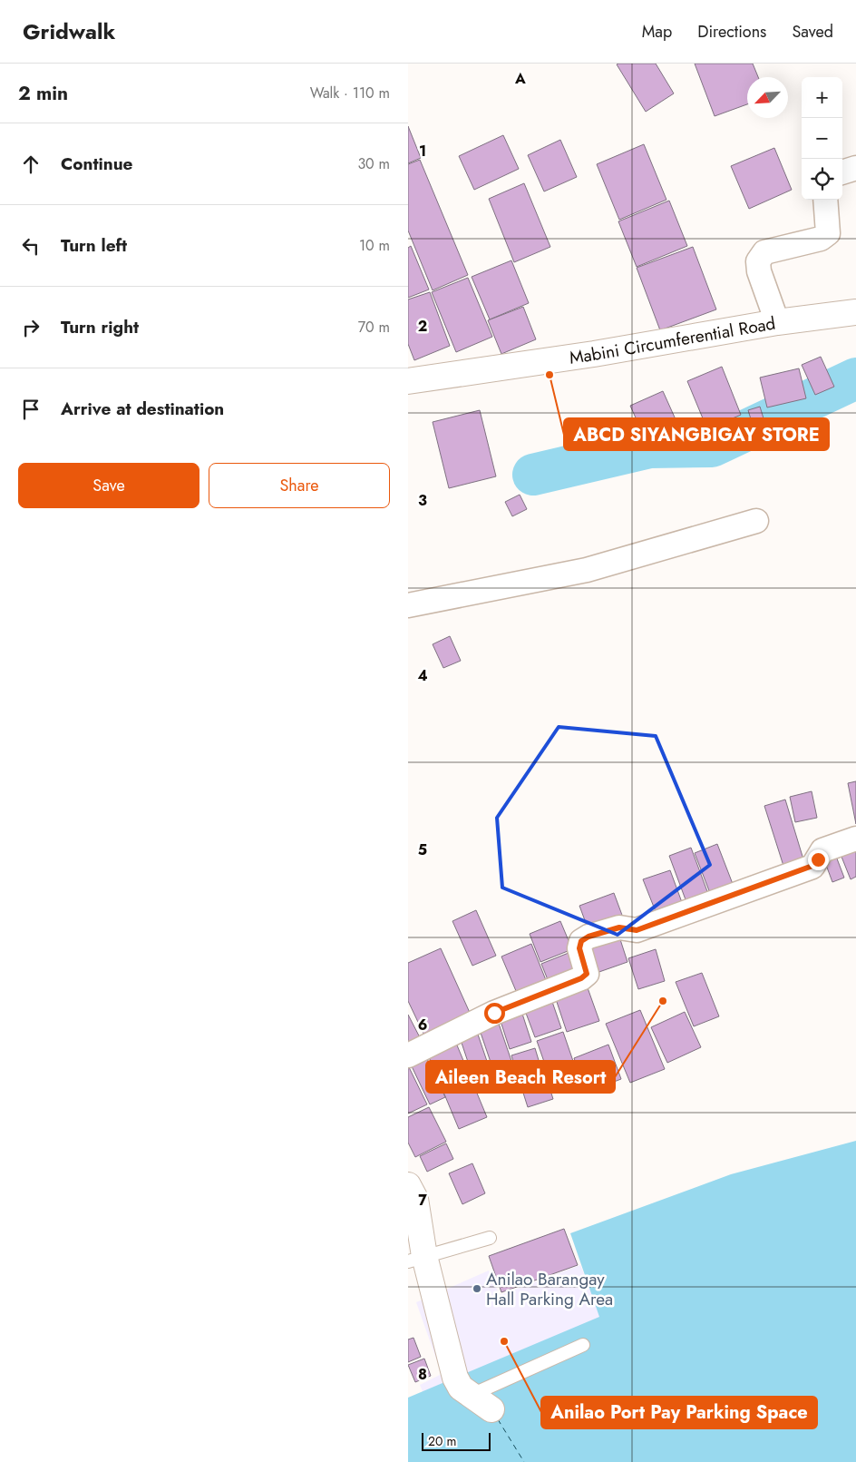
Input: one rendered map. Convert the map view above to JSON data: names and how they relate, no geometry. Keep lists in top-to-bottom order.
{
  "streets": {
    "main road": ["Mabini Circumferential Road"]
  },
  "places": [
    "ABCD SIYANGBIGAY STORE",
    "Aileen Beach Resort",
    "Anilao Barangay Hall Parking Area",
    "Anilao Port Pay Parking Space"
  ],
  "scale_bar": "20 m",
  "north": "bottom left",
  "page": {
    "header": "Gridwalk",
    "nav": ["Map", "Directions", "Saved"],
    "heading": ["2 min", "Walk · 110 m"],
    "map_buttons": ["+", "−"],
    "list": [
      ["Continue", "30 m"],
      ["Turn left", "10 m"],
      ["Turn right", "70 m"],
      "Arrive at destination"
    ],
    "buttons": ["Save", "Share"],
    "scale": "20 m"
  },
  "grid": {
    "columns": ["A"],
    "rows": [
      "1",
      "2",
      "3",
      "4",
      "5",
      "6",
      "7",
      "8"
    ]
  }
}
